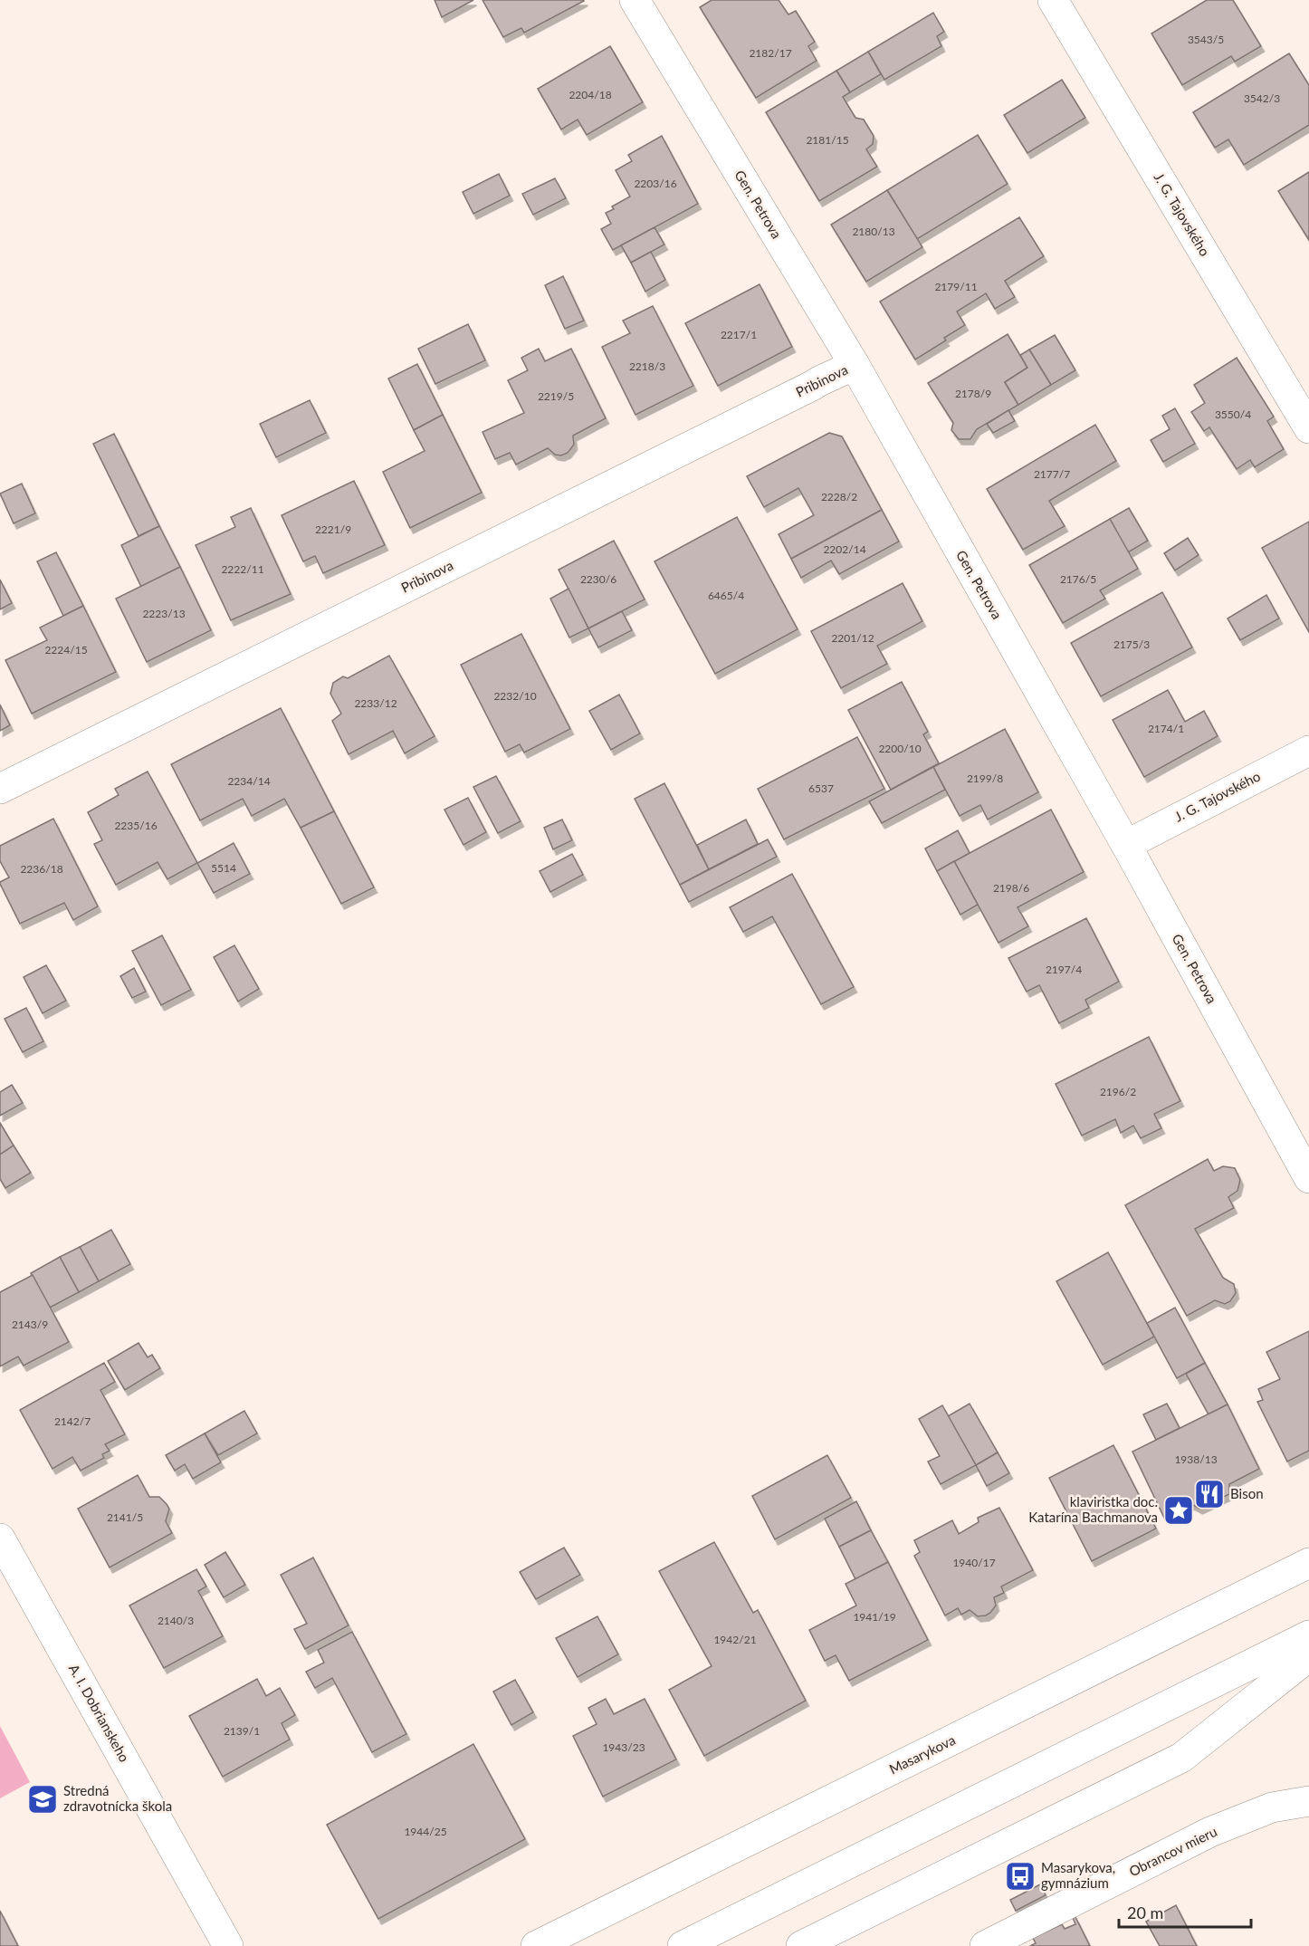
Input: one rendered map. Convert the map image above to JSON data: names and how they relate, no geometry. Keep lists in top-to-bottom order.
{
  "streets": {
    "street": [
      "Gen. Petrova",
      "J. G. Tajovského",
      "Pribinova",
      "A. I. Dobrianskeho",
      "Masarykova",
      "Obrancov mieru"
    ]
  },
  "crossings": [
    ["Gen. Petrova", "J. G. Tajovského"],
    ["Gen. Petrova", "Pribinova"]
  ],
  "places": {
    "restaurant": ["Bison"],
    "place": ["klaviristka doc. Katarína Bachmanova"],
    "school or university": ["Stredná zdravotnícka škola"],
    "bus stop": ["Masarykova, gymnázium"]
  },
  "house_numbers": [
    "3543/5",
    "2182/17",
    "2204/18",
    "3542/3",
    "2181/15",
    "2203/16",
    "2180/13",
    "2179/11",
    "2217/1",
    "2218/3",
    "2178/9",
    "2219/5",
    "3550/4",
    "2177/7",
    "2228/2",
    "2221/9",
    "2202/14",
    "2222/11",
    "2230/6",
    "2176/5",
    "6465/4",
    "2223/13",
    "2201/12",
    "2175/3",
    "2224/15",
    "2232/10",
    "2233/12",
    "2174/1",
    "2200/10",
    "2199/8",
    "2234/14",
    "6537",
    "2235/16",
    "5514",
    "2236/18",
    "2198/6",
    "2197/4",
    "2196/2",
    "2143/9",
    "2142/7",
    "1938/13",
    "2141/5",
    "1940/17",
    "1941/19",
    "2140/3",
    "1942/21",
    "2139/1",
    "1943/23",
    "1944/25"
  ],
  "scale_bar": "20 m"
}
